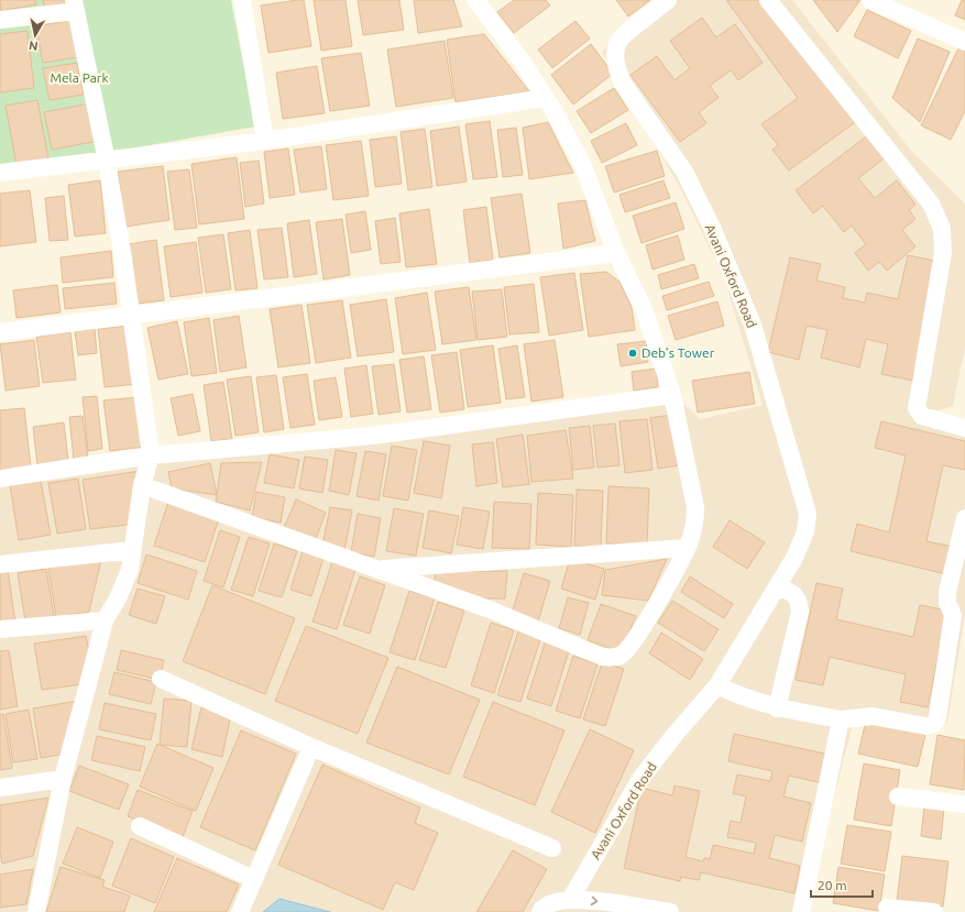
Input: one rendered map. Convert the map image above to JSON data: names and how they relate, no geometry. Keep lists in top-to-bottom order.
{
  "streets": {
    "street": ["Avani Oxford Road"]
  },
  "parks": ["Mela Park"],
  "places": ["Deb's Tower"],
  "scale_bar": "20 m",
  "north": "bottom"
}
